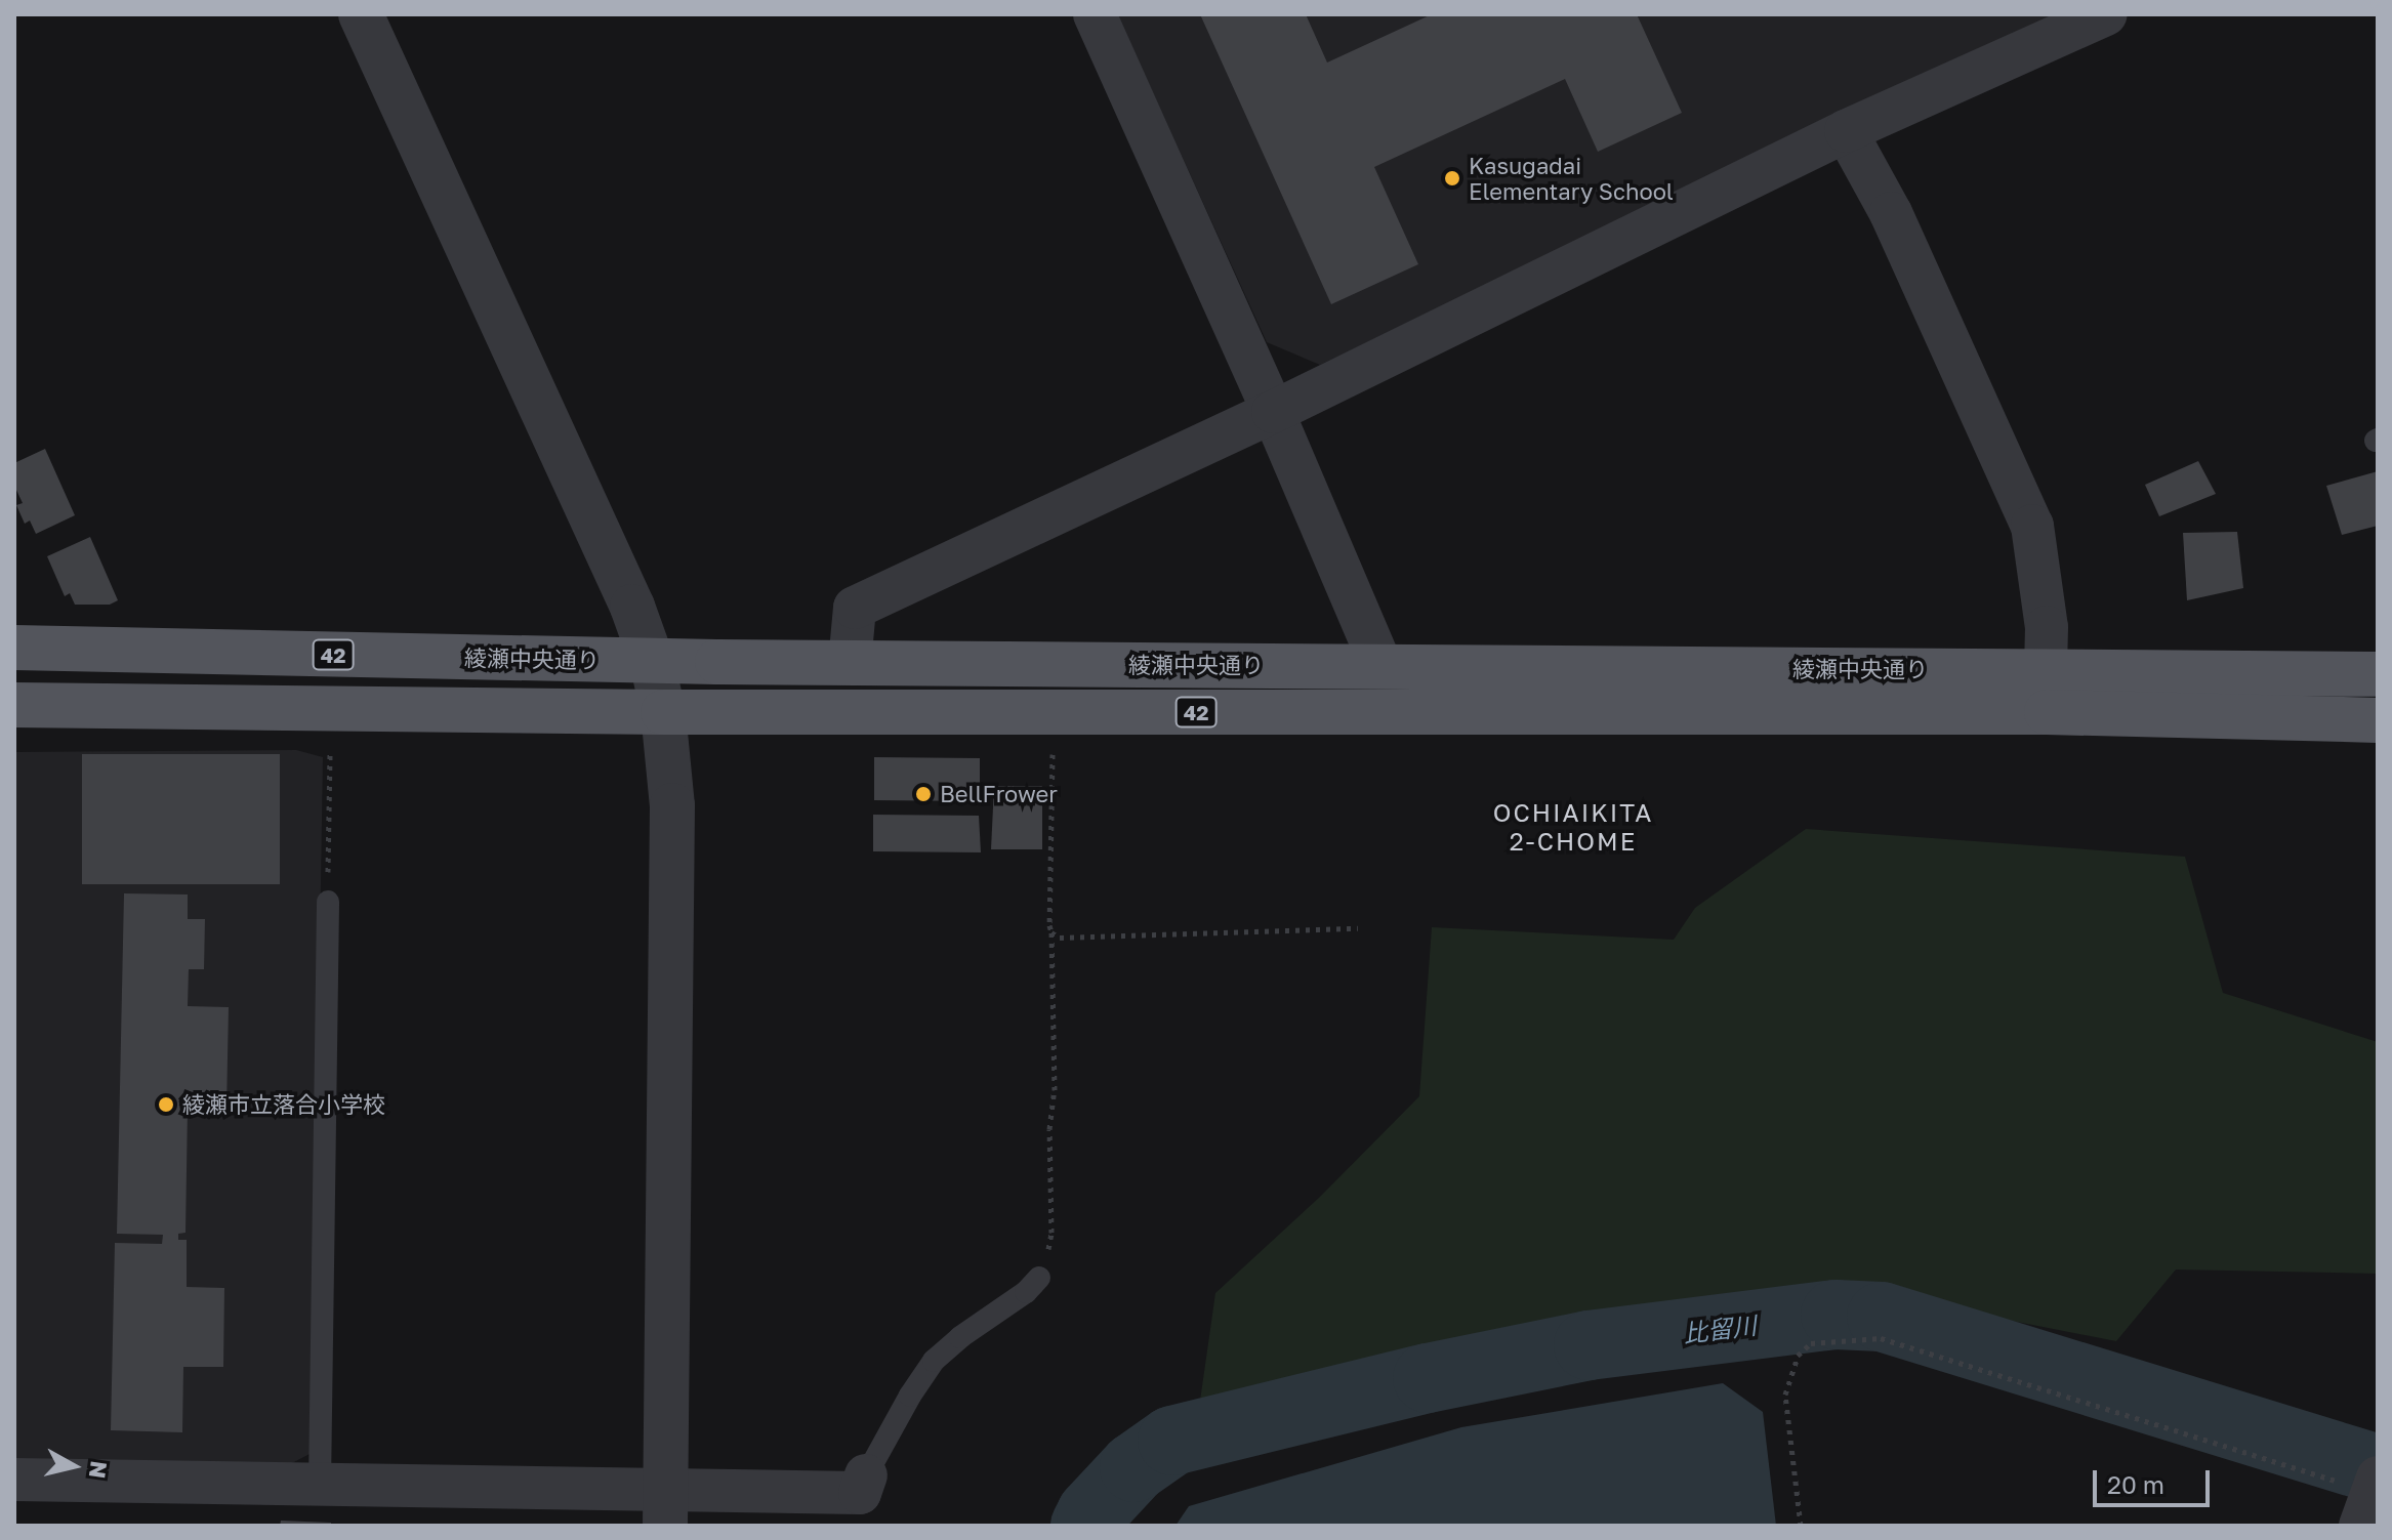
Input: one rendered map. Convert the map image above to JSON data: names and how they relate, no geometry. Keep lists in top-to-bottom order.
{
  "streets": {
    "main road": ["42", "綾瀬中央通り"]
  },
  "districts": ["OCHIAIKITA 2-CHOME"],
  "water": ["比留川"],
  "places": ["Kasugadai Elementary School", "BellFrower", "綾瀬市立落合小学校"],
  "scale_bar": "20 m",
  "north": "right"
}
